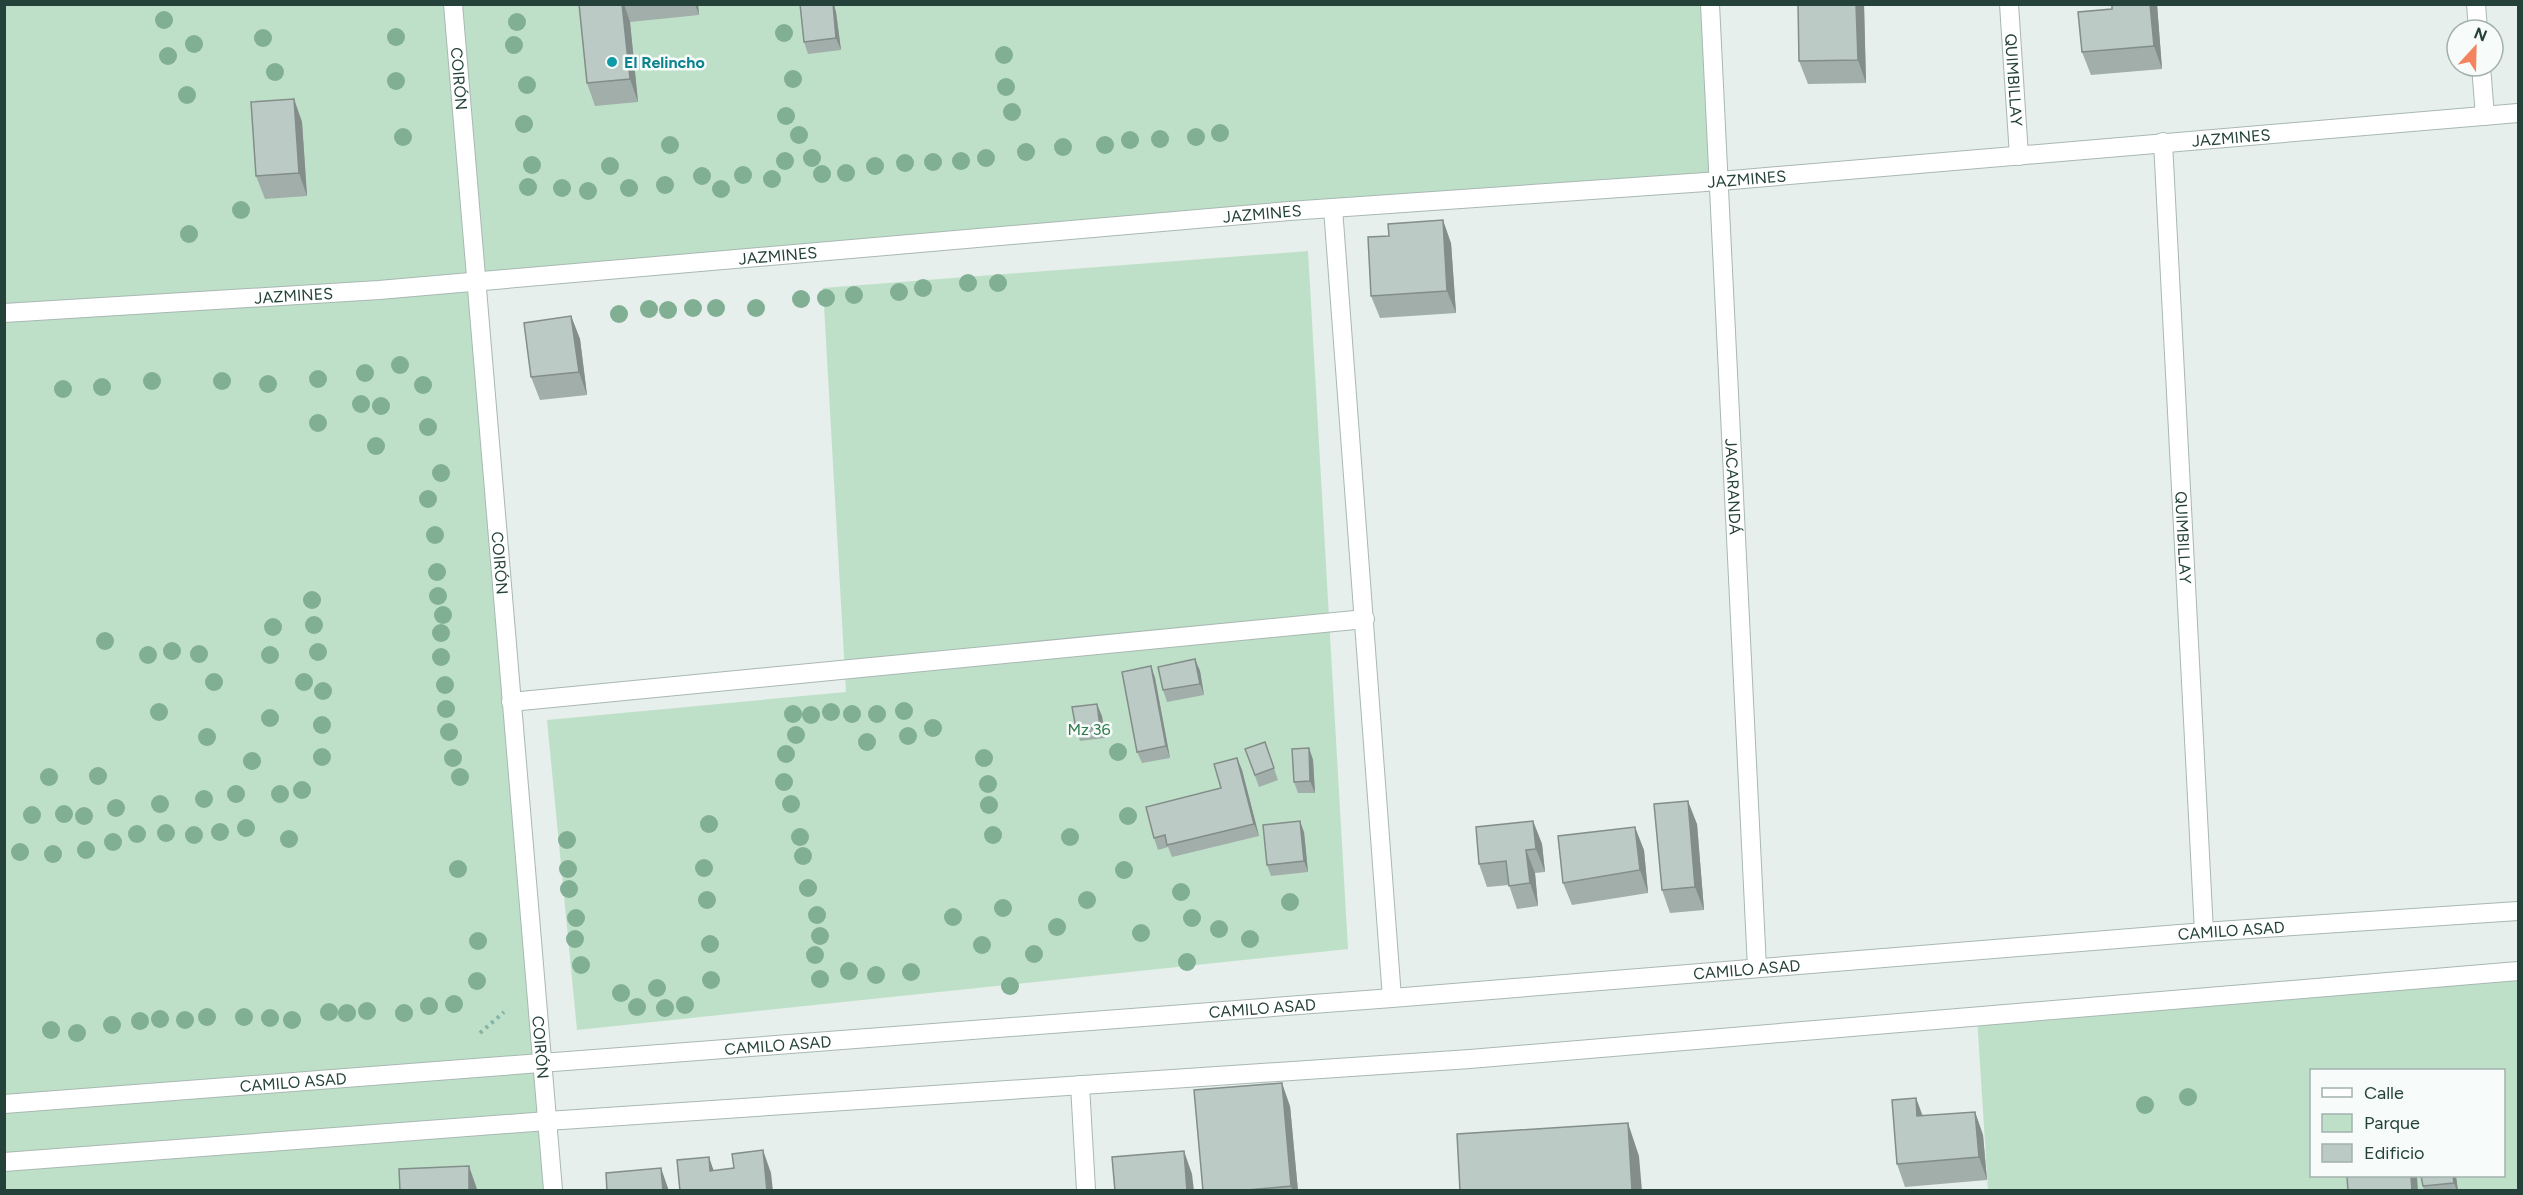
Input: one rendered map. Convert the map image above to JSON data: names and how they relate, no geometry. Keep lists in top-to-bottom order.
{
  "streets": {
    "street": [
      "COIRÓN",
      "QUIMBILLAY",
      "JAZMINES",
      "JACARANDÁ",
      "CAMILO ASAD"
    ]
  },
  "crossings": [
    ["COIRÓN", "JAZMINES"],
    ["COIRÓN", "CAMILO ASAD"],
    ["QUIMBILLAY", "JAZMINES"],
    ["QUIMBILLAY", "CAMILO ASAD"],
    ["JAZMINES", "JACARANDÁ"],
    ["JACARANDÁ", "CAMILO ASAD"]
  ],
  "parks": ["Mz 36"],
  "places": ["El Relincho"],
  "legend": ["Calle", "Parque", "Edificio"],
  "north": "top"
}
